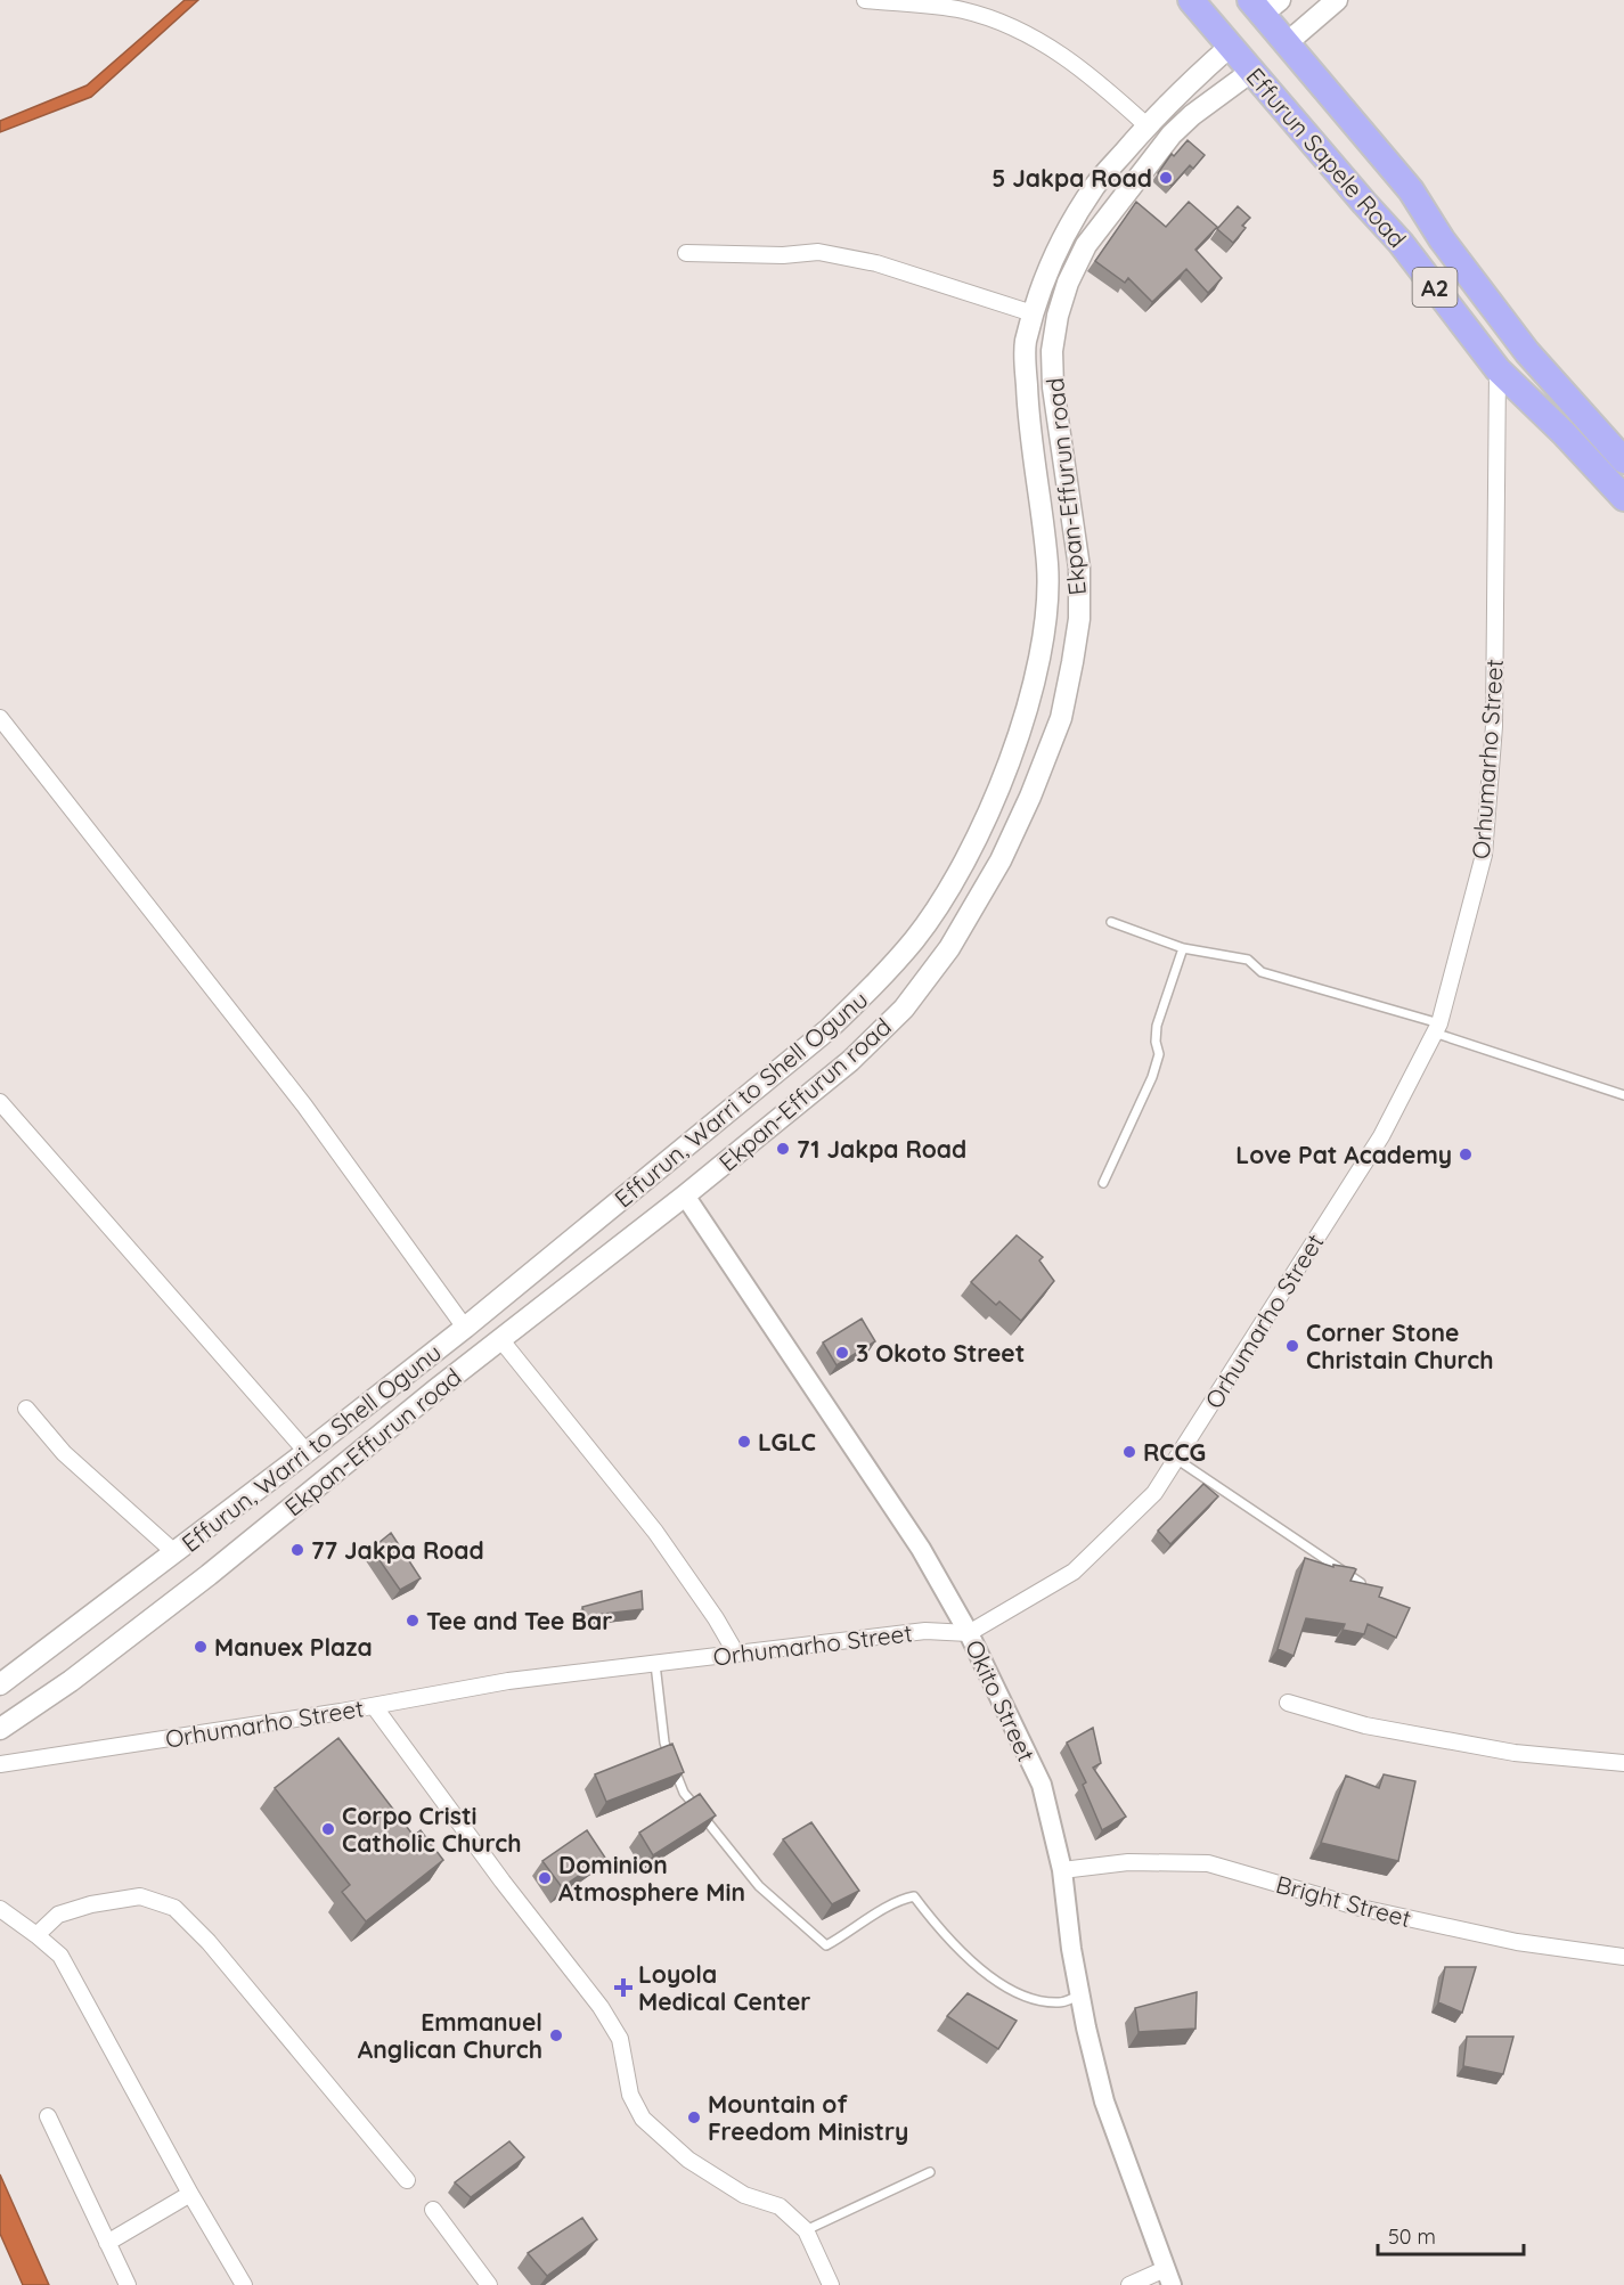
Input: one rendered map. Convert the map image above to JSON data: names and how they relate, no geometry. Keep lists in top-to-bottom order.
{
  "streets": {
    "highway": ["Effurun Sapele Road", "A2"],
    "main road": ["Ekpan-Effurun road", "Effurun, Warri to Shell Ogunu"],
    "street": ["Orhumarho Street", "Okito Street", "Bright Street"]
  },
  "crossings": [
    ["Effurun Sapele Road", "Ekpan-Effurun road"],
    ["Effurun Sapele Road", "Orhumarho Street"],
    ["Effurun Sapele Road", "Effurun, Warri to Shell Ogunu"],
    ["Ekpan-Effurun road", "Okito Street"],
    ["Orhumarho Street", "Okito Street"],
    ["Okito Street", "Bright Street"]
  ],
  "places": {
    "other": [
      "5 Jakpa Road",
      "71 Jakpa Road",
      "Love Pat Academy",
      "Corner Stone Christain Church",
      "3 Okoto Street",
      "LGLC",
      "RCCG",
      "77 Jakpa Road",
      "Tee and Tee Bar",
      "Manuex Plaza",
      "Corpo Cristi Catholic Church",
      "Dominion Atmosphere Min",
      "Emmanuel Anglican Church",
      "Mountain of Freedom Ministry"
    ],
    "health": ["Loyola Medical Center"]
  },
  "scale_bar": "50 m"
}
